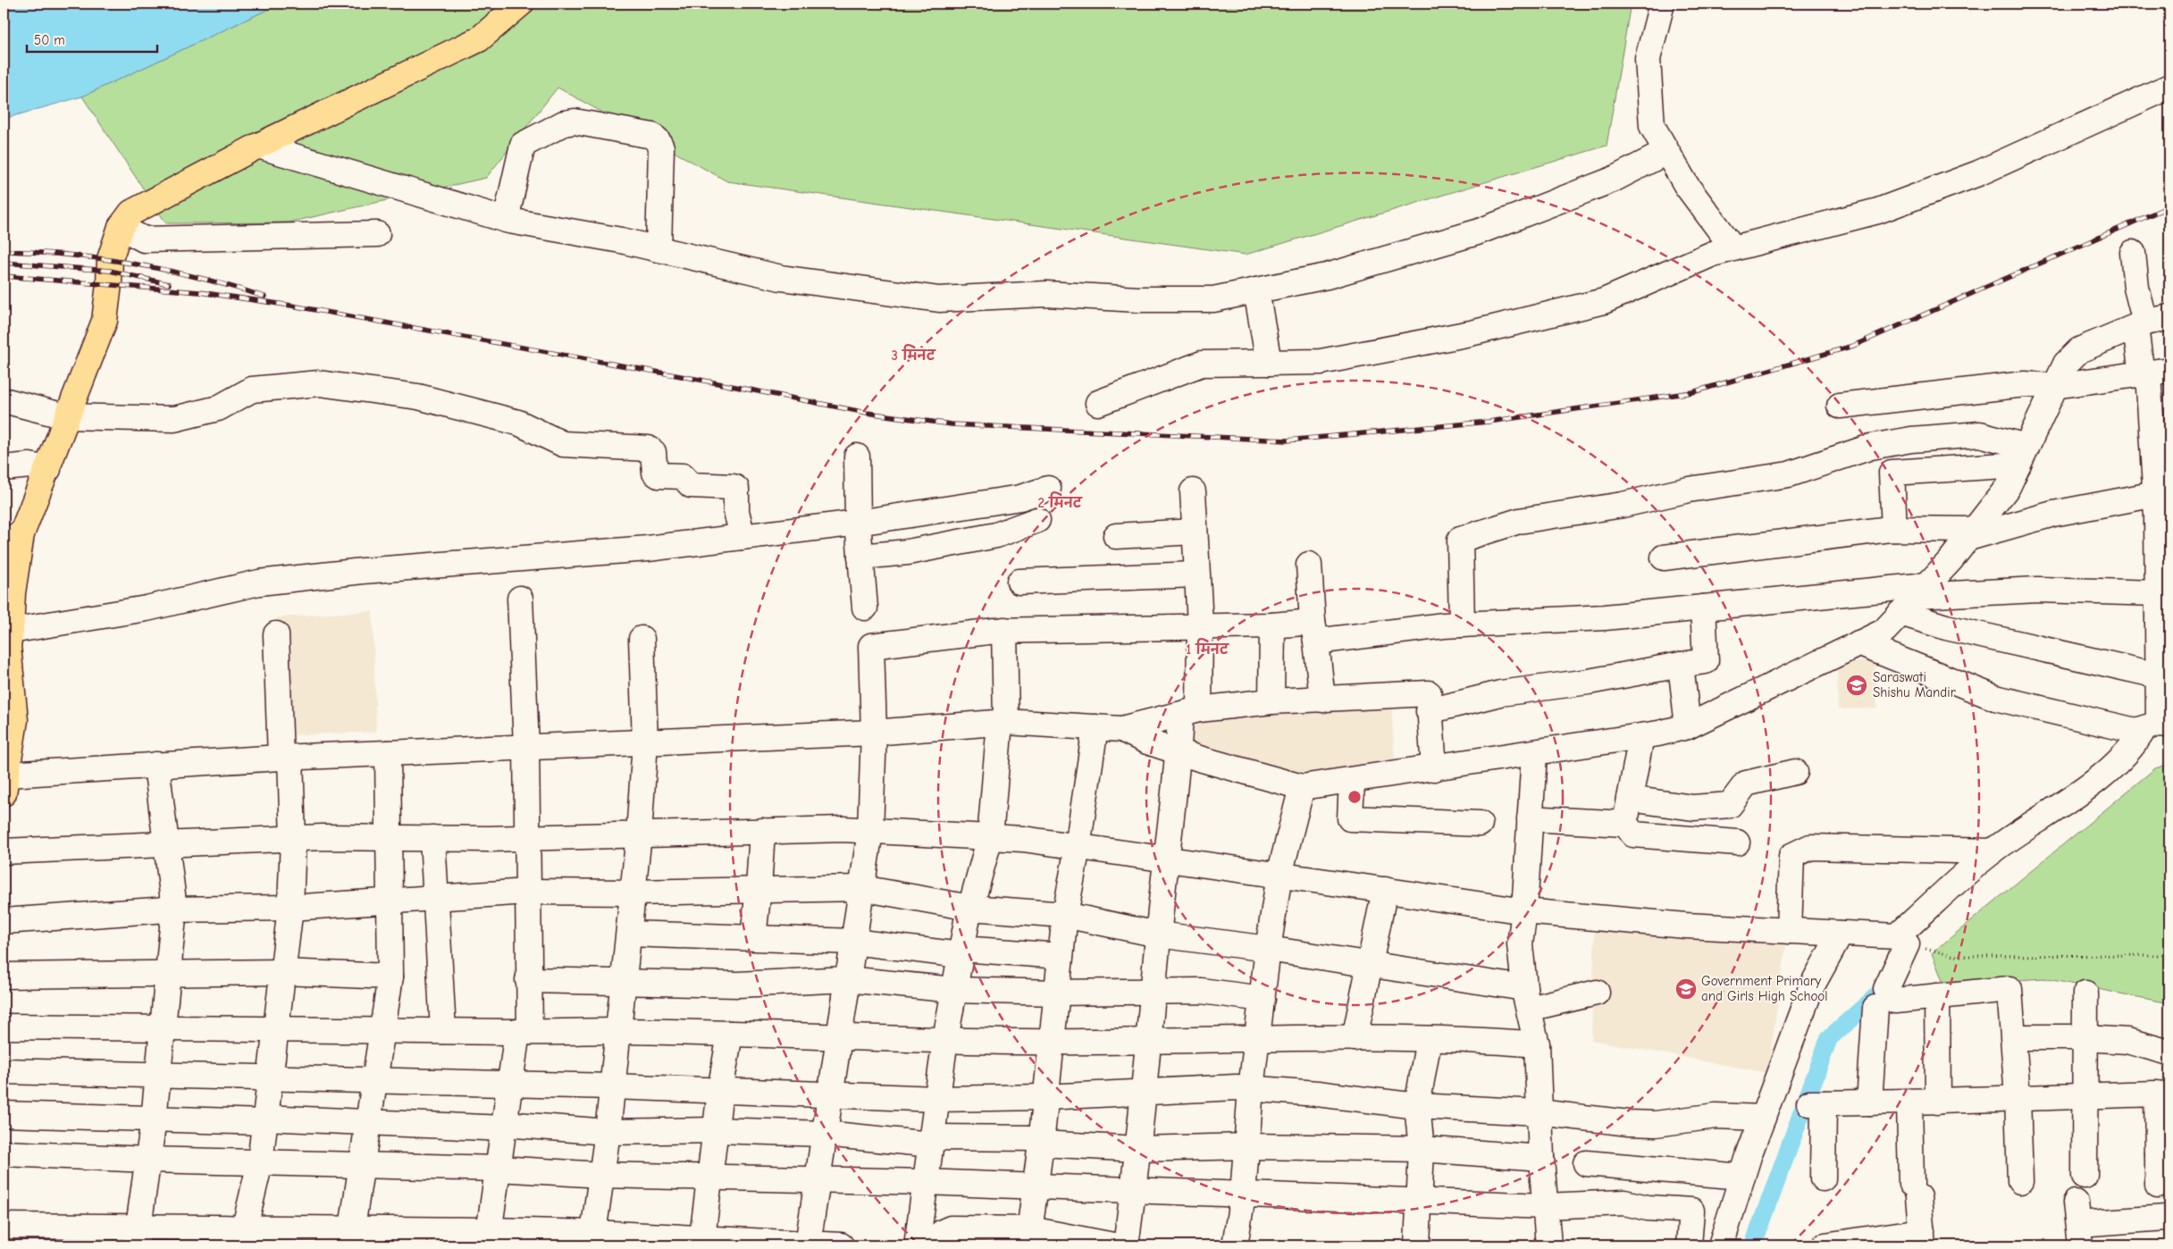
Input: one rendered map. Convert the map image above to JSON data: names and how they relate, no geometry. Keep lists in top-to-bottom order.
{
  "places": {
    "school or university": ["Saraswati Shishu Mandir", "Government Primary and Girls High School"]
  },
  "scale_bar": "50 m",
  "rings": ["3 मिनट", "2 मिनट", "1 मिनट"]
}
